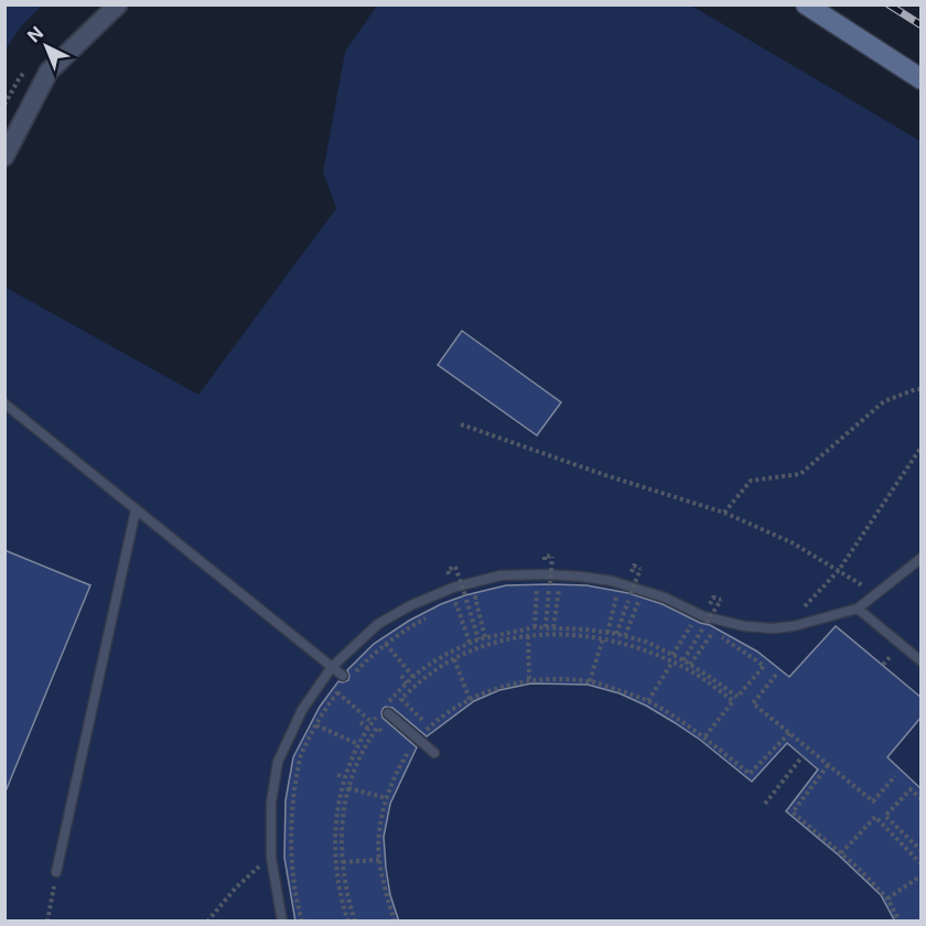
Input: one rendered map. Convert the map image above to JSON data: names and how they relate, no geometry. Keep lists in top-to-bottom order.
{
  "north": "top left"
}
